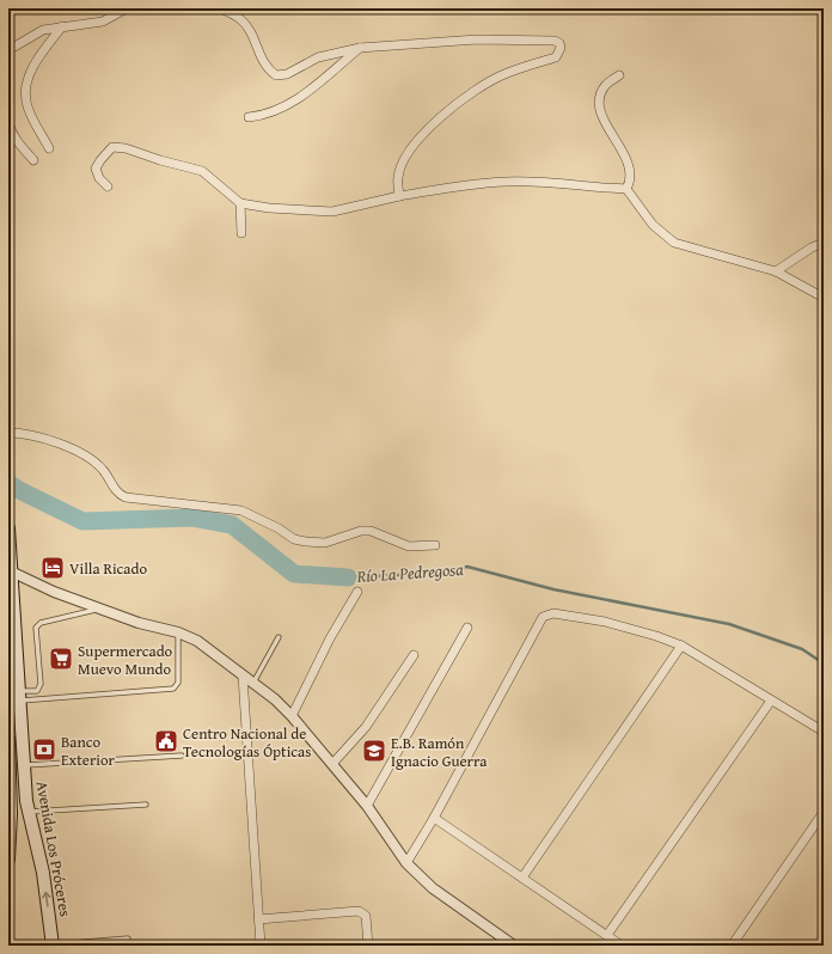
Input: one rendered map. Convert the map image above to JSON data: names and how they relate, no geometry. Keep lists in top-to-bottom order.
{
  "streets": {
    "main road": ["Avenida Los Próceres"]
  },
  "water": ["Río La Pedregosa"],
  "places": {
    "hotel": ["Villa Ricado"],
    "supermarket": ["Supermercado Muevo Mundo"],
    "public building": ["Centro Nacional de Tecnologías Ópticas"],
    "bank": ["Banco Exterior"],
    "school or university": ["E.B. Ramón Ignacio Guerra"]
  }
}
